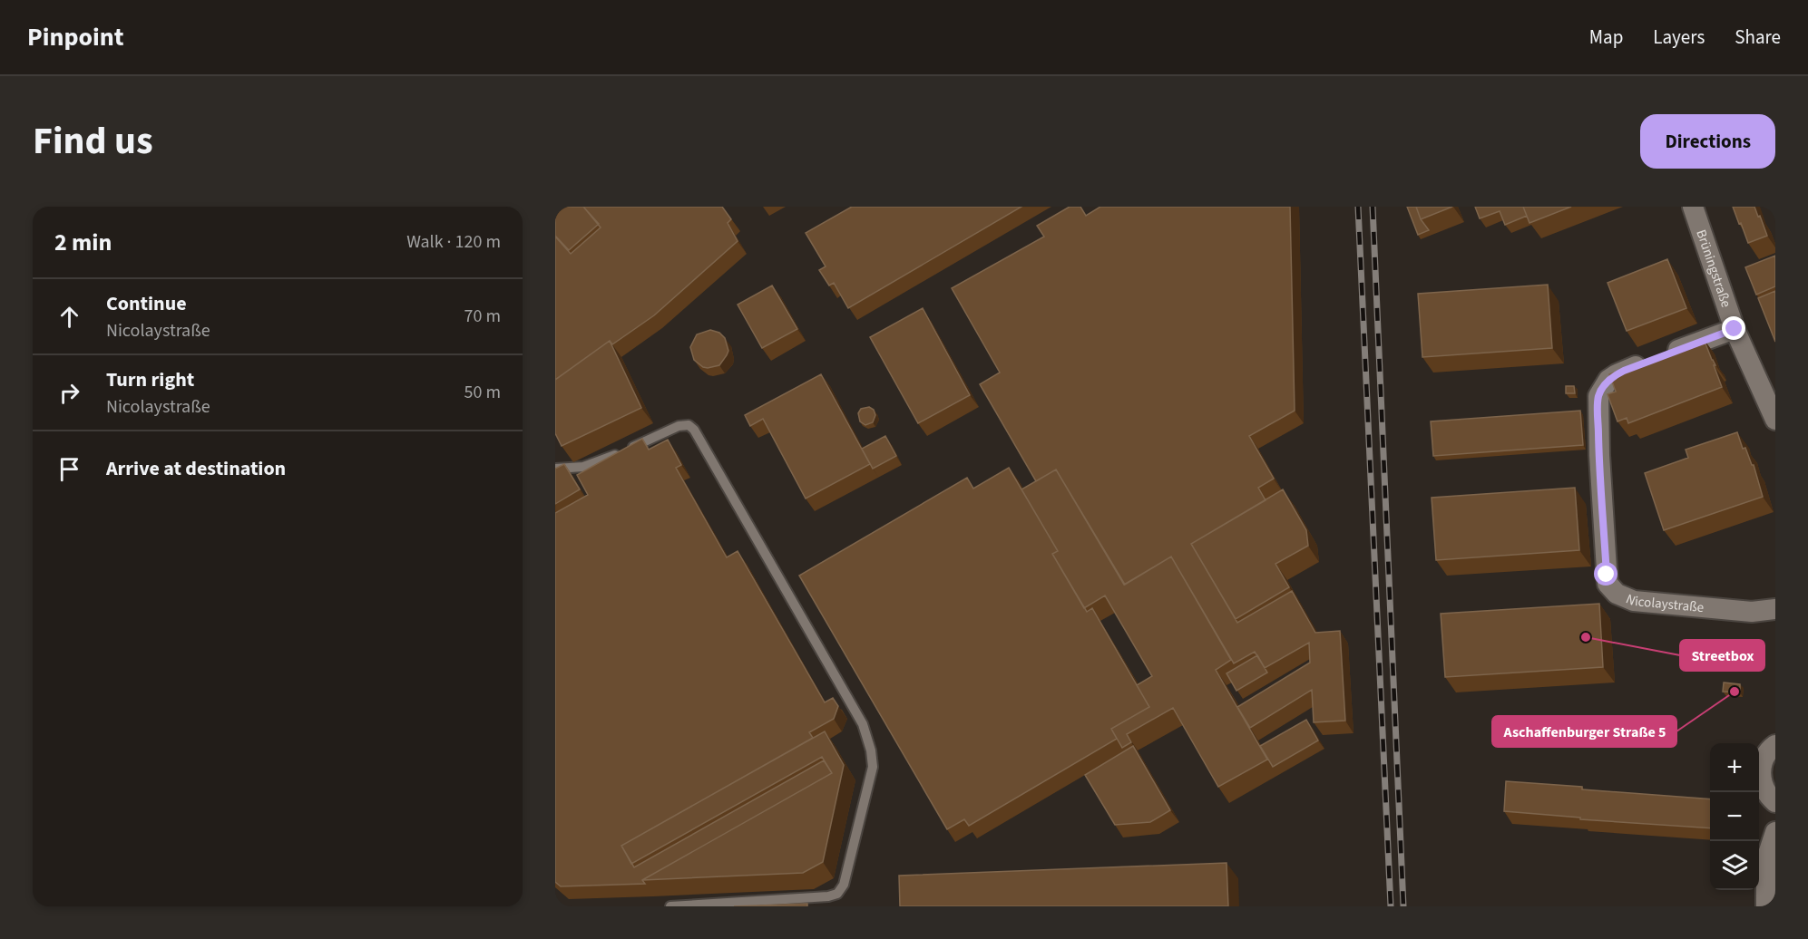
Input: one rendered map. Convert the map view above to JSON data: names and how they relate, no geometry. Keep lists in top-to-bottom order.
{
  "streets": {
    "street": ["Brüningstraße", "Nicolaystraße"]
  },
  "crossings": [
    ["Brüningstraße", "Nicolaystraße"]
  ],
  "places": ["Streetbox", "Aschaffenburger Straße 5"],
  "page": {
    "header": "Pinpoint",
    "nav": ["Map", "Layers", "Share"],
    "title": "Find us",
    "buttons": "Directions",
    "heading": ["2 min", "Walk · 120 m"],
    "list": [
      ["Continue", "Nicolaystraße", "70 m"],
      ["Turn right", "Nicolaystraße", "50 m"],
      "Arrive at destination"
    ],
    "map_buttons": ["+", "−"]
  }
}
